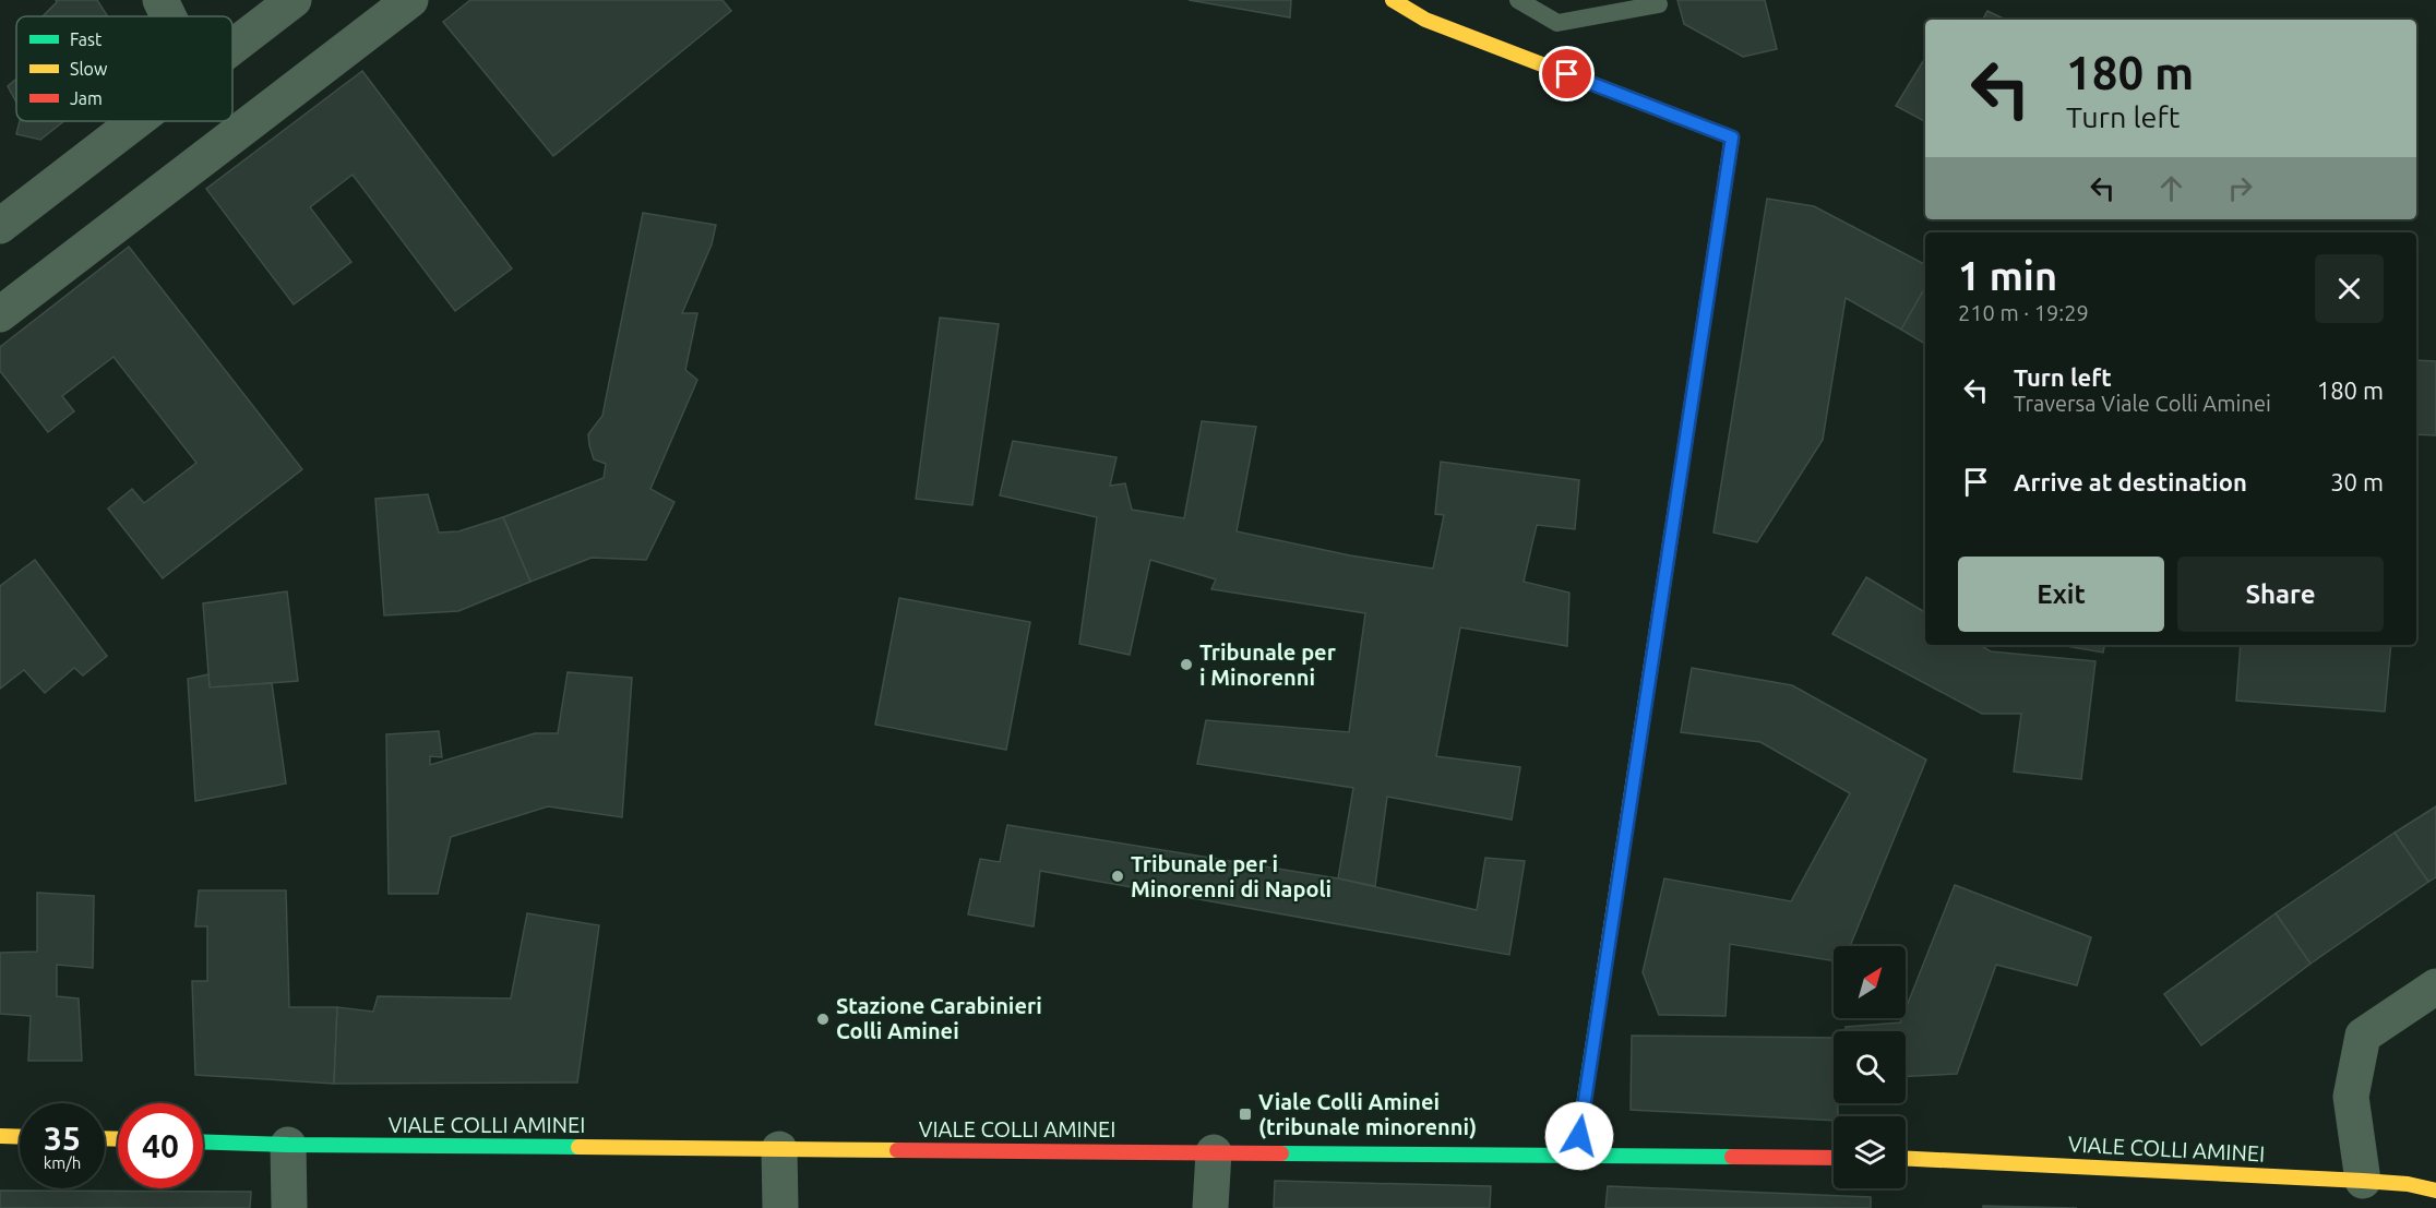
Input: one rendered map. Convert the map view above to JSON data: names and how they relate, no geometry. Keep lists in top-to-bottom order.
{
  "streets": {
    "main road": ["VIALE COLLI AMINEI"]
  },
  "places": {
    "other": ["Tribunale per i Minorenni", "Tribunale per i Minorenni di Napoli", "Stazione Carabinieri Colli Aminei"],
    "transit": ["Viale Colli Aminei (tribunale minorenni)"]
  },
  "legend": ["Fast", "Slow", "Jam"],
  "north": "top right",
  "page": {
    "turn": ["180 m", "Turn left"],
    "heading": ["1 min", "210 m · 19:29"],
    "list": [
      {
        "name": "Turn left",
        "note": "Traversa Viale Colli Aminei",
        "value": "180 m"
      },
      {
        "name": "Arrive at destination",
        "value": "30 m"
      }
    ],
    "buttons": ["Exit", "Share"],
    "speed": "35 km/h",
    "limit": "40"
  }
}
